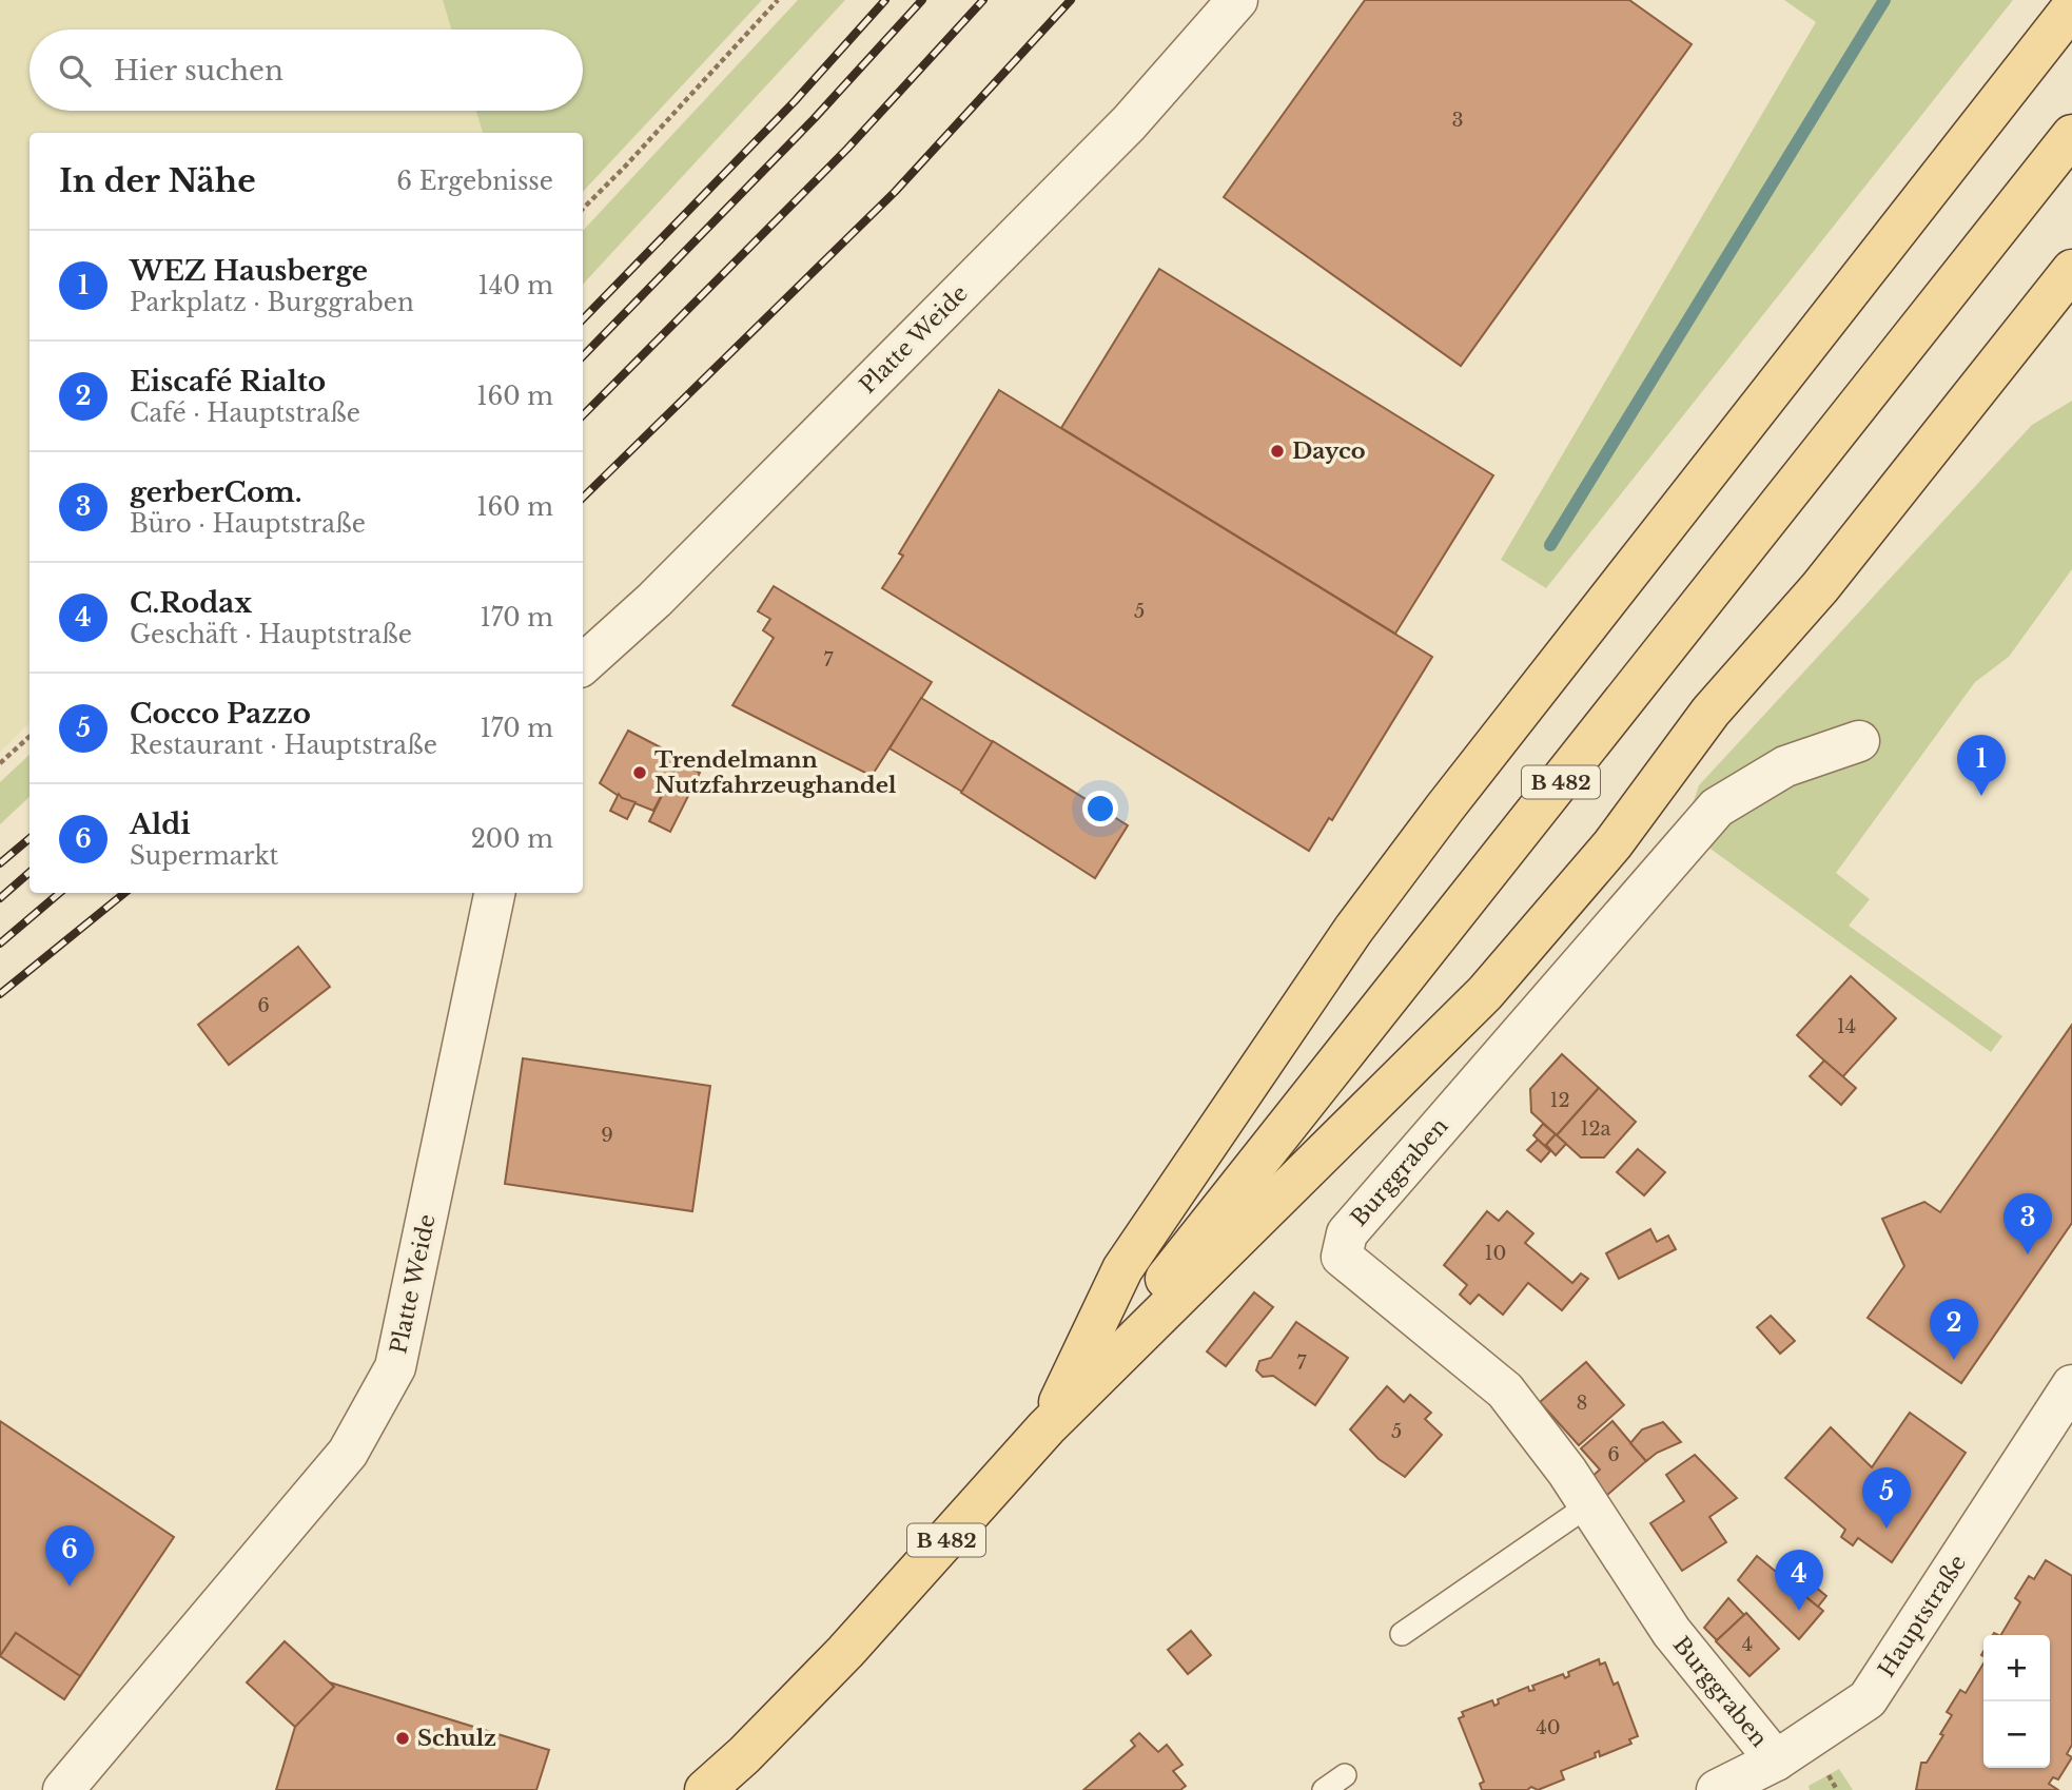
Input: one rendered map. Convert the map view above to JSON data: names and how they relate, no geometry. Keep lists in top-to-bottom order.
{
  "streets": {
    "main road": ["B 482"],
    "street": ["Platte Weide", "Burggraben", "Hauptstraße"]
  },
  "crossings": [
    ["Burggraben", "Hauptstraße"]
  ],
  "places": ["Dayco", "Trendelmann Nutzfahrzeughandel", "Schulz"],
  "house_numbers": [
    "3",
    "5",
    "7",
    "6",
    "14",
    "12",
    "12a",
    "9",
    "10",
    "7",
    "8",
    "5",
    "6",
    "4",
    "40"
  ],
  "page": {
    "search": "Hier suchen",
    "heading": ["In der Nähe", "6 Ergebnisse"],
    "list": [
      {
        "mark": "1",
        "name": "WEZ Hausberge",
        "note": "Parkplatz · Burggraben",
        "value": "140 m"
      },
      {
        "mark": "2",
        "name": "Eiscafé Rialto",
        "note": "Café · Hauptstraße",
        "value": "160 m"
      },
      {
        "mark": "3",
        "name": "gerberCom.",
        "note": "Büro · Hauptstraße",
        "value": "160 m"
      },
      {
        "mark": "4",
        "name": "C.Rodax",
        "note": "Geschäft · Hauptstraße",
        "value": "170 m"
      },
      {
        "mark": "5",
        "name": "Cocco Pazzo",
        "note": "Restaurant · Hauptstraße",
        "value": "170 m"
      },
      {
        "mark": "6",
        "name": "Aldi",
        "note": "Supermarkt",
        "value": "200 m"
      }
    ],
    "pins": [
      "1",
      "3",
      "2",
      "5",
      "6",
      "4"
    ],
    "map_buttons": ["+", "−"]
  }
}
